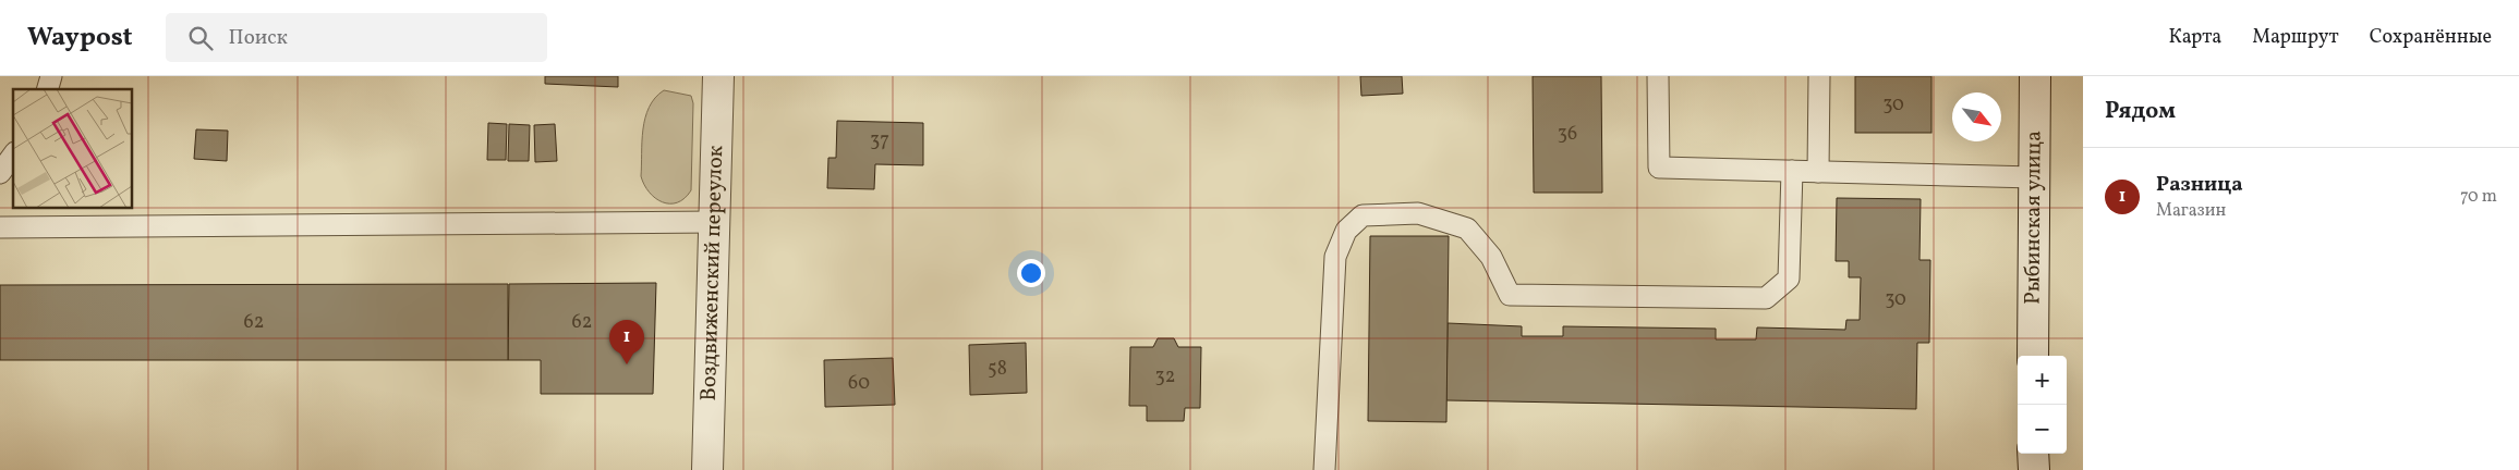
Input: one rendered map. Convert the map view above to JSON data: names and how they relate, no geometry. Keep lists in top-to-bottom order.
{
  "streets": {
    "street": ["Рыбинская улица", "Воздвиженский переулок"]
  },
  "house_numbers": [
    "30",
    "36",
    "37",
    "30",
    "62",
    "62",
    "58",
    "32",
    "60"
  ],
  "north": "bottom right",
  "page": {
    "header": "Waypost",
    "search": "Поиск",
    "nav": ["Карта", "Маршрут", "Сохранённые"],
    "heading": "Рядом",
    "list": [
      {
        "mark": "1",
        "name": "Разница",
        "note": "Магазин",
        "value": "70 m"
      }
    ],
    "pins": "1",
    "map_buttons": ["+", "−"]
  }
}
